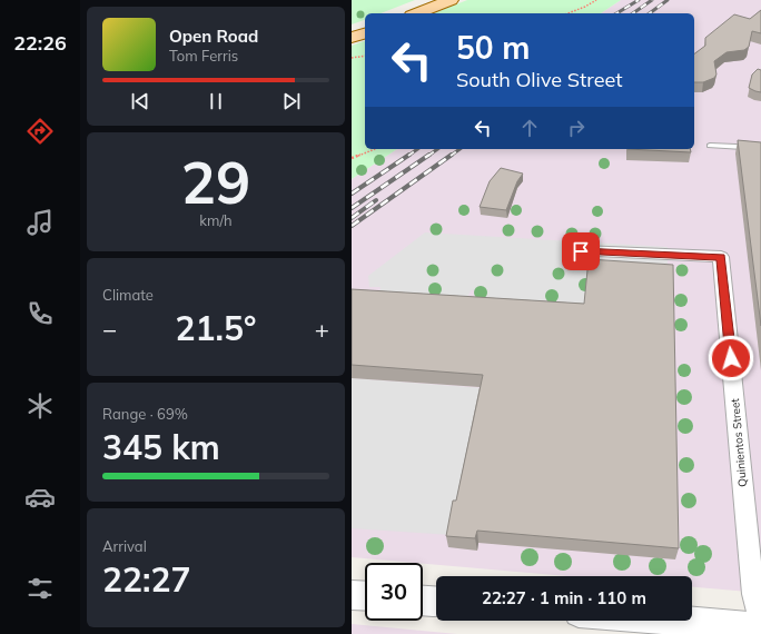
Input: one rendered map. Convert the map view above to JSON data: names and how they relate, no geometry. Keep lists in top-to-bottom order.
{
  "streets": {
    "street": ["Quinientos Street"]
  },
  "page": {
    "tabs": "22:26",
    "turn": ["50 m", "South Olive Street"],
    "song": ["Open Road", "Tom Ferris"],
    "tile": [
      ["29", "km/h"],
      "Climate",
      ["Range · 69%", "345 km"],
      ["Arrival", "22:27"]
    ],
    "heat": ["−", "21.5°", "+"],
    "limit": "30",
    "trip": "22:27 · 1 min · 110 m"
  }
}
